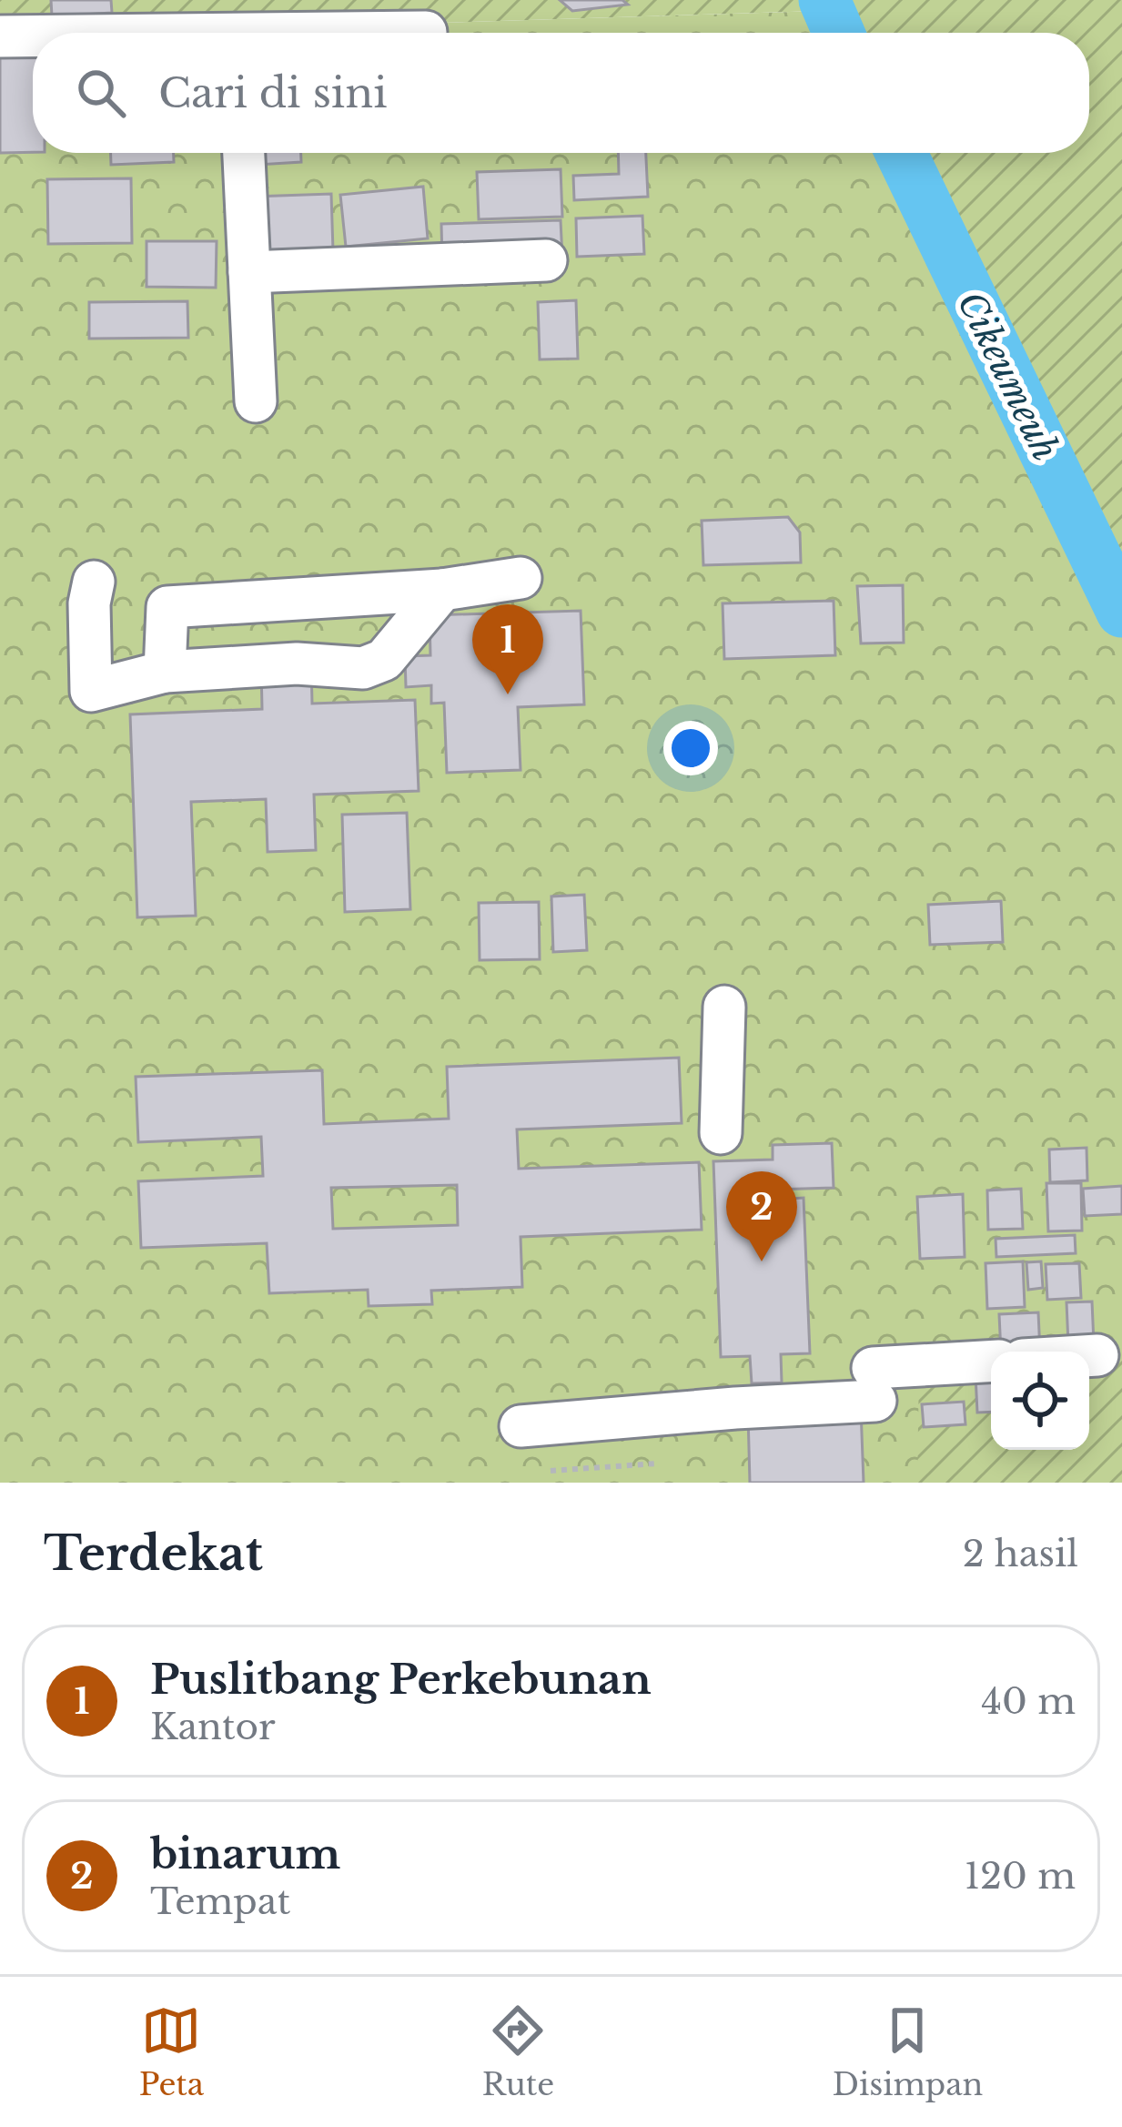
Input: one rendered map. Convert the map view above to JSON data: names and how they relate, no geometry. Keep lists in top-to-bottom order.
{
  "water": ["Cikeumeuh"],
  "page": {
    "search": "Cari di sini",
    "pins": ["1", "2"],
    "heading": ["Terdekat", "2 hasil"],
    "list": [
      {
        "mark": "1",
        "name": "Puslitbang Perkebunan",
        "note": "Kantor",
        "value": "40 m"
      },
      {
        "mark": "2",
        "name": "binarum",
        "note": "Tempat",
        "value": "120 m"
      }
    ],
    "nav": ["Peta", "Rute", "Disimpan"]
  }
}
